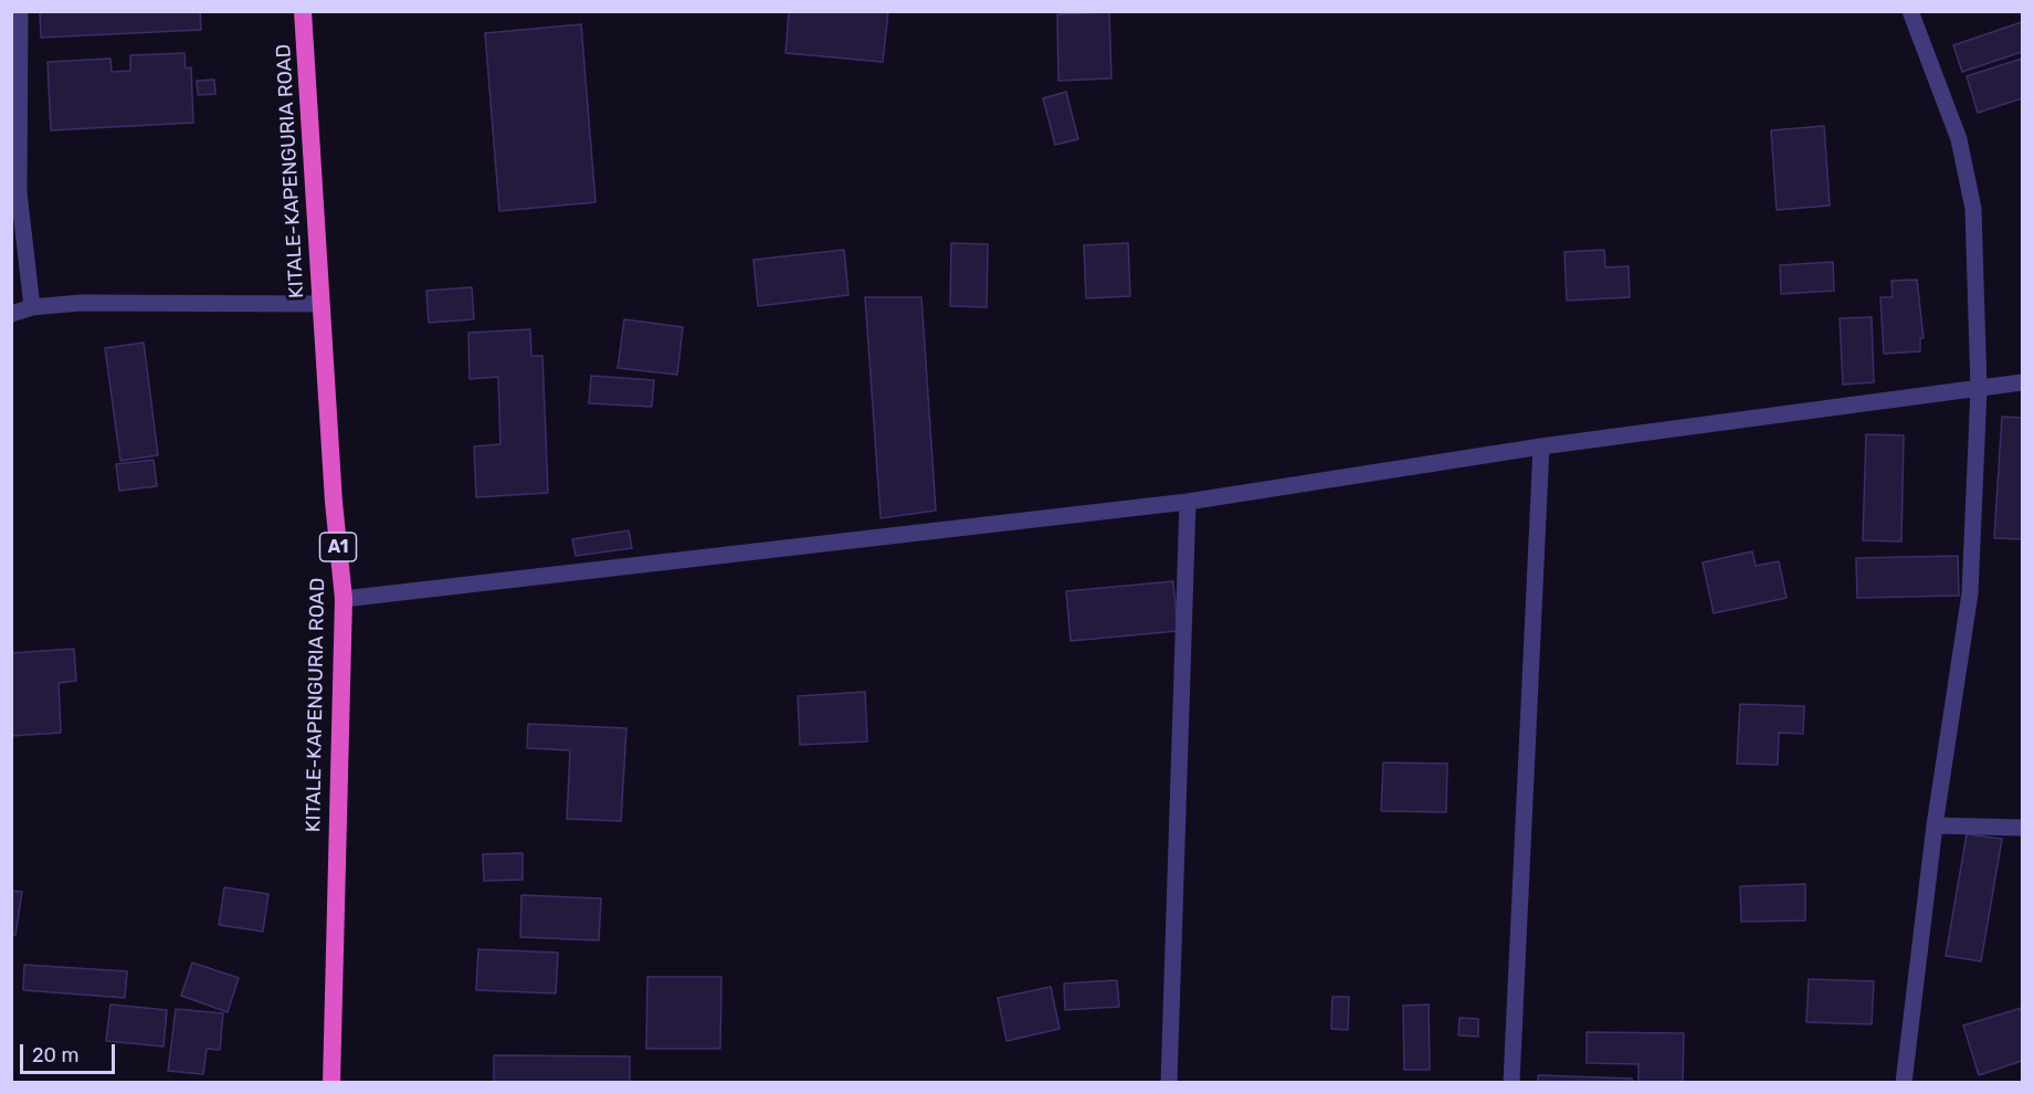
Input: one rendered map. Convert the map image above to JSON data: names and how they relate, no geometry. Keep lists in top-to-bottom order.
{
  "streets": {
    "highway": ["KITALE-KAPENGURIA ROAD", "A1"]
  },
  "scale_bar": "20 m"
}
